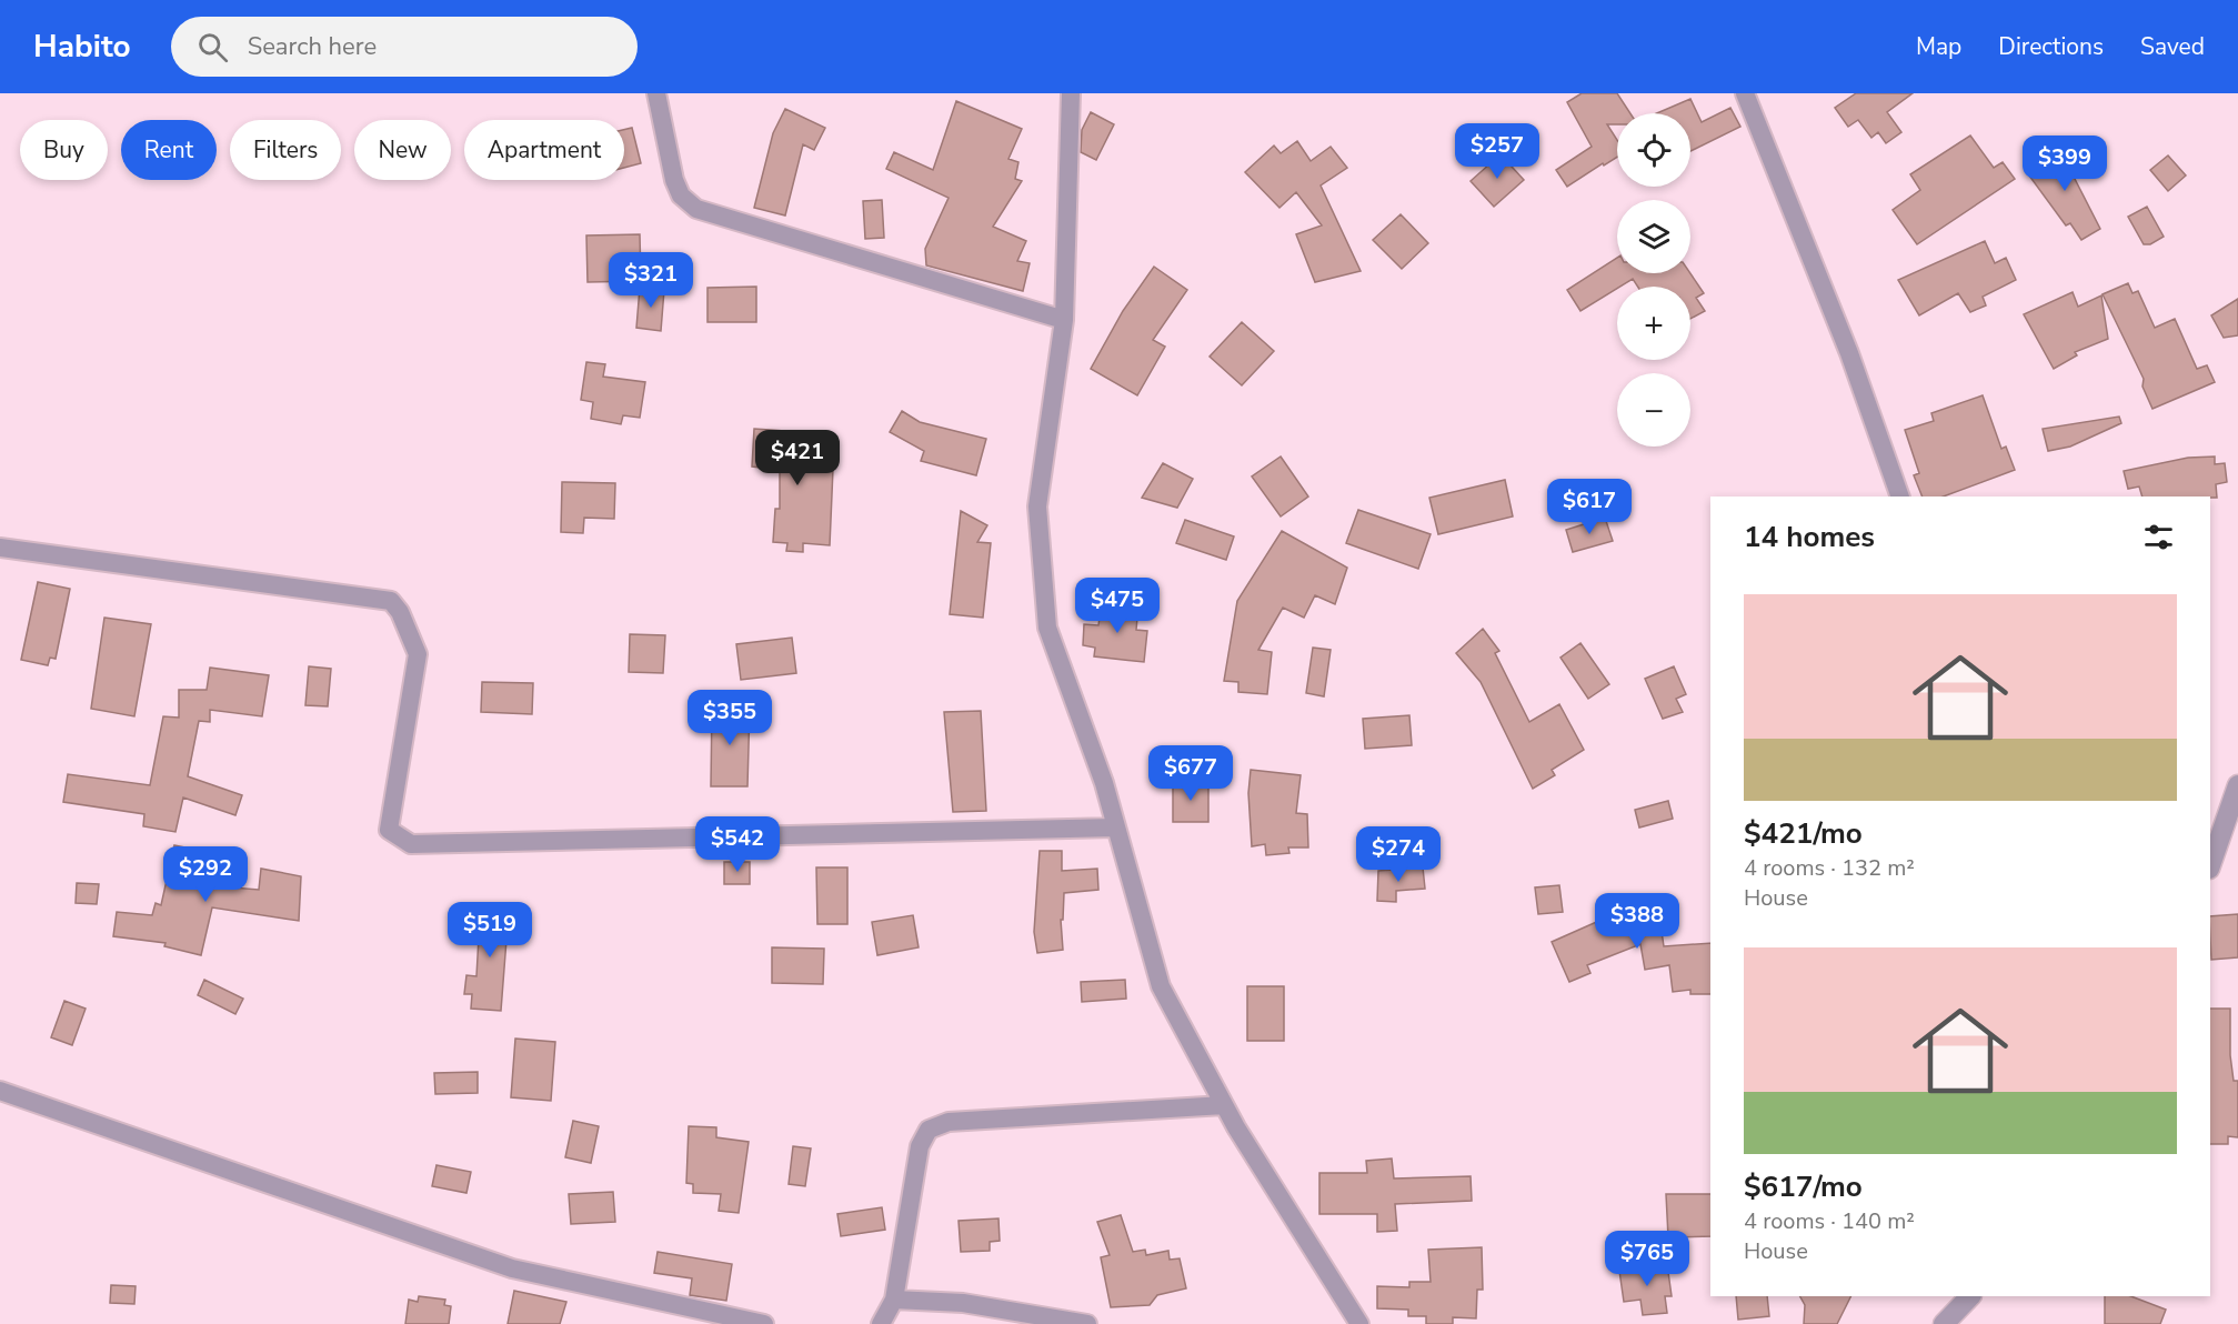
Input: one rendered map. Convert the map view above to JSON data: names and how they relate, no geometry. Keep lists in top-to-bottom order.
{
  "page": {
    "header": "Habito",
    "search": "Search here",
    "nav": ["Map", "Directions", "Saved"],
    "map_buttons": ["+", "−"],
    "chip": [
      "Buy",
      "Rent",
      "Filters",
      "New",
      "Apartment"
    ],
    "price": [
      "$257",
      "$399",
      "$321",
      "$421",
      "$617",
      "$475",
      "$355",
      "$677",
      "$542",
      "$274",
      "$292",
      "$388",
      "$519",
      "$765"
    ],
    "heading": "14 homes",
    "list": [
      {
        "name": "$421/mo",
        "note": "4 rooms · 132 m² · House"
      },
      {
        "name": "$617/mo",
        "note": "4 rooms · 140 m² · House"
      }
    ]
  }
}
